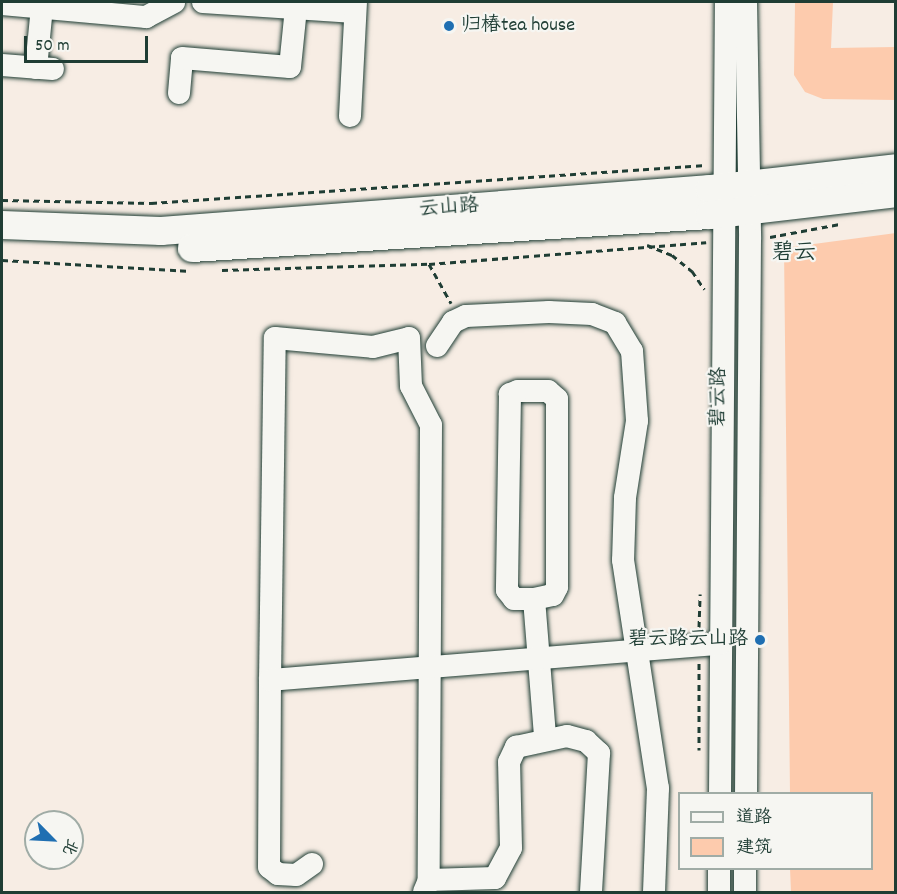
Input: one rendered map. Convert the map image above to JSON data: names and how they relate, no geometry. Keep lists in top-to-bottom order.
{
  "streets": {
    "main road": ["云山路"],
    "street": ["碧云路"]
  },
  "crossings": [
    ["云山路", "碧云路"]
  ],
  "districts": ["碧云"],
  "places": ["归椿tea house", "碧云路云山路"],
  "legend": ["道路", "建筑"],
  "scale_bar": "50 m",
  "north": "bottom right"
}
